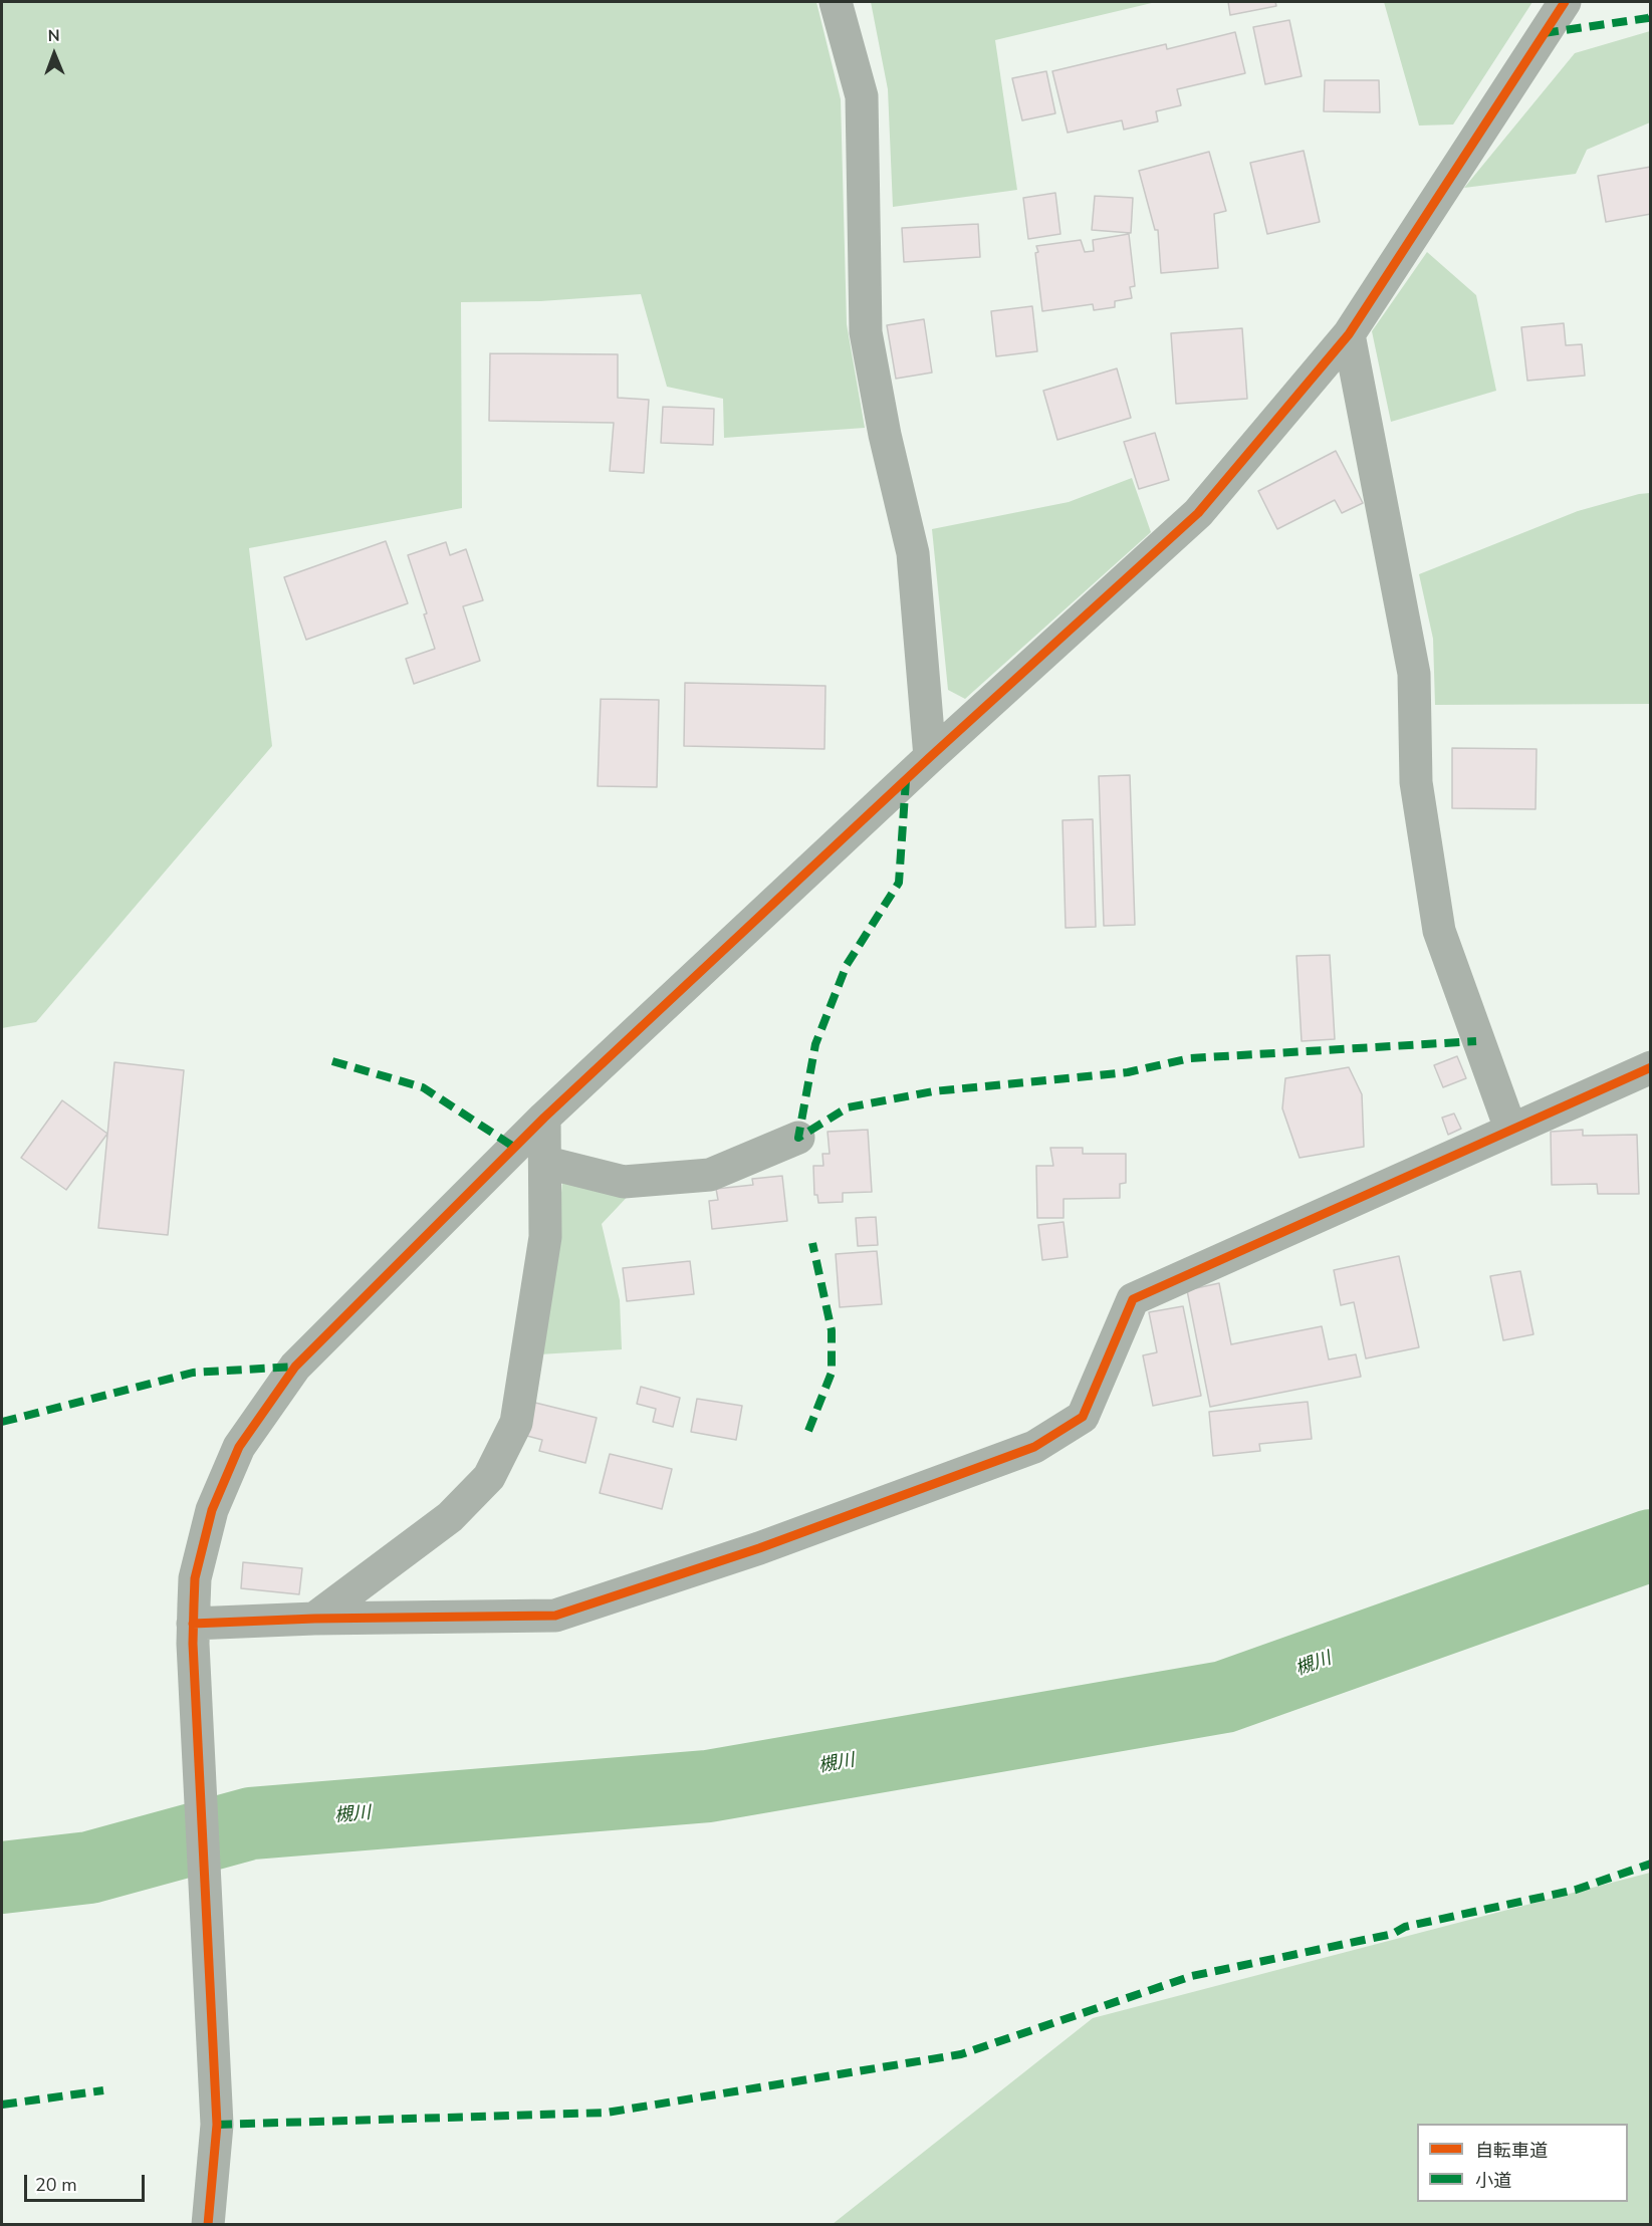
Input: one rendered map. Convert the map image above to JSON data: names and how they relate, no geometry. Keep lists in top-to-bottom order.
{
  "water": ["槻川"],
  "legend": ["自転車道", "小道"],
  "scale_bar": "20 m",
  "north": "top"
}
